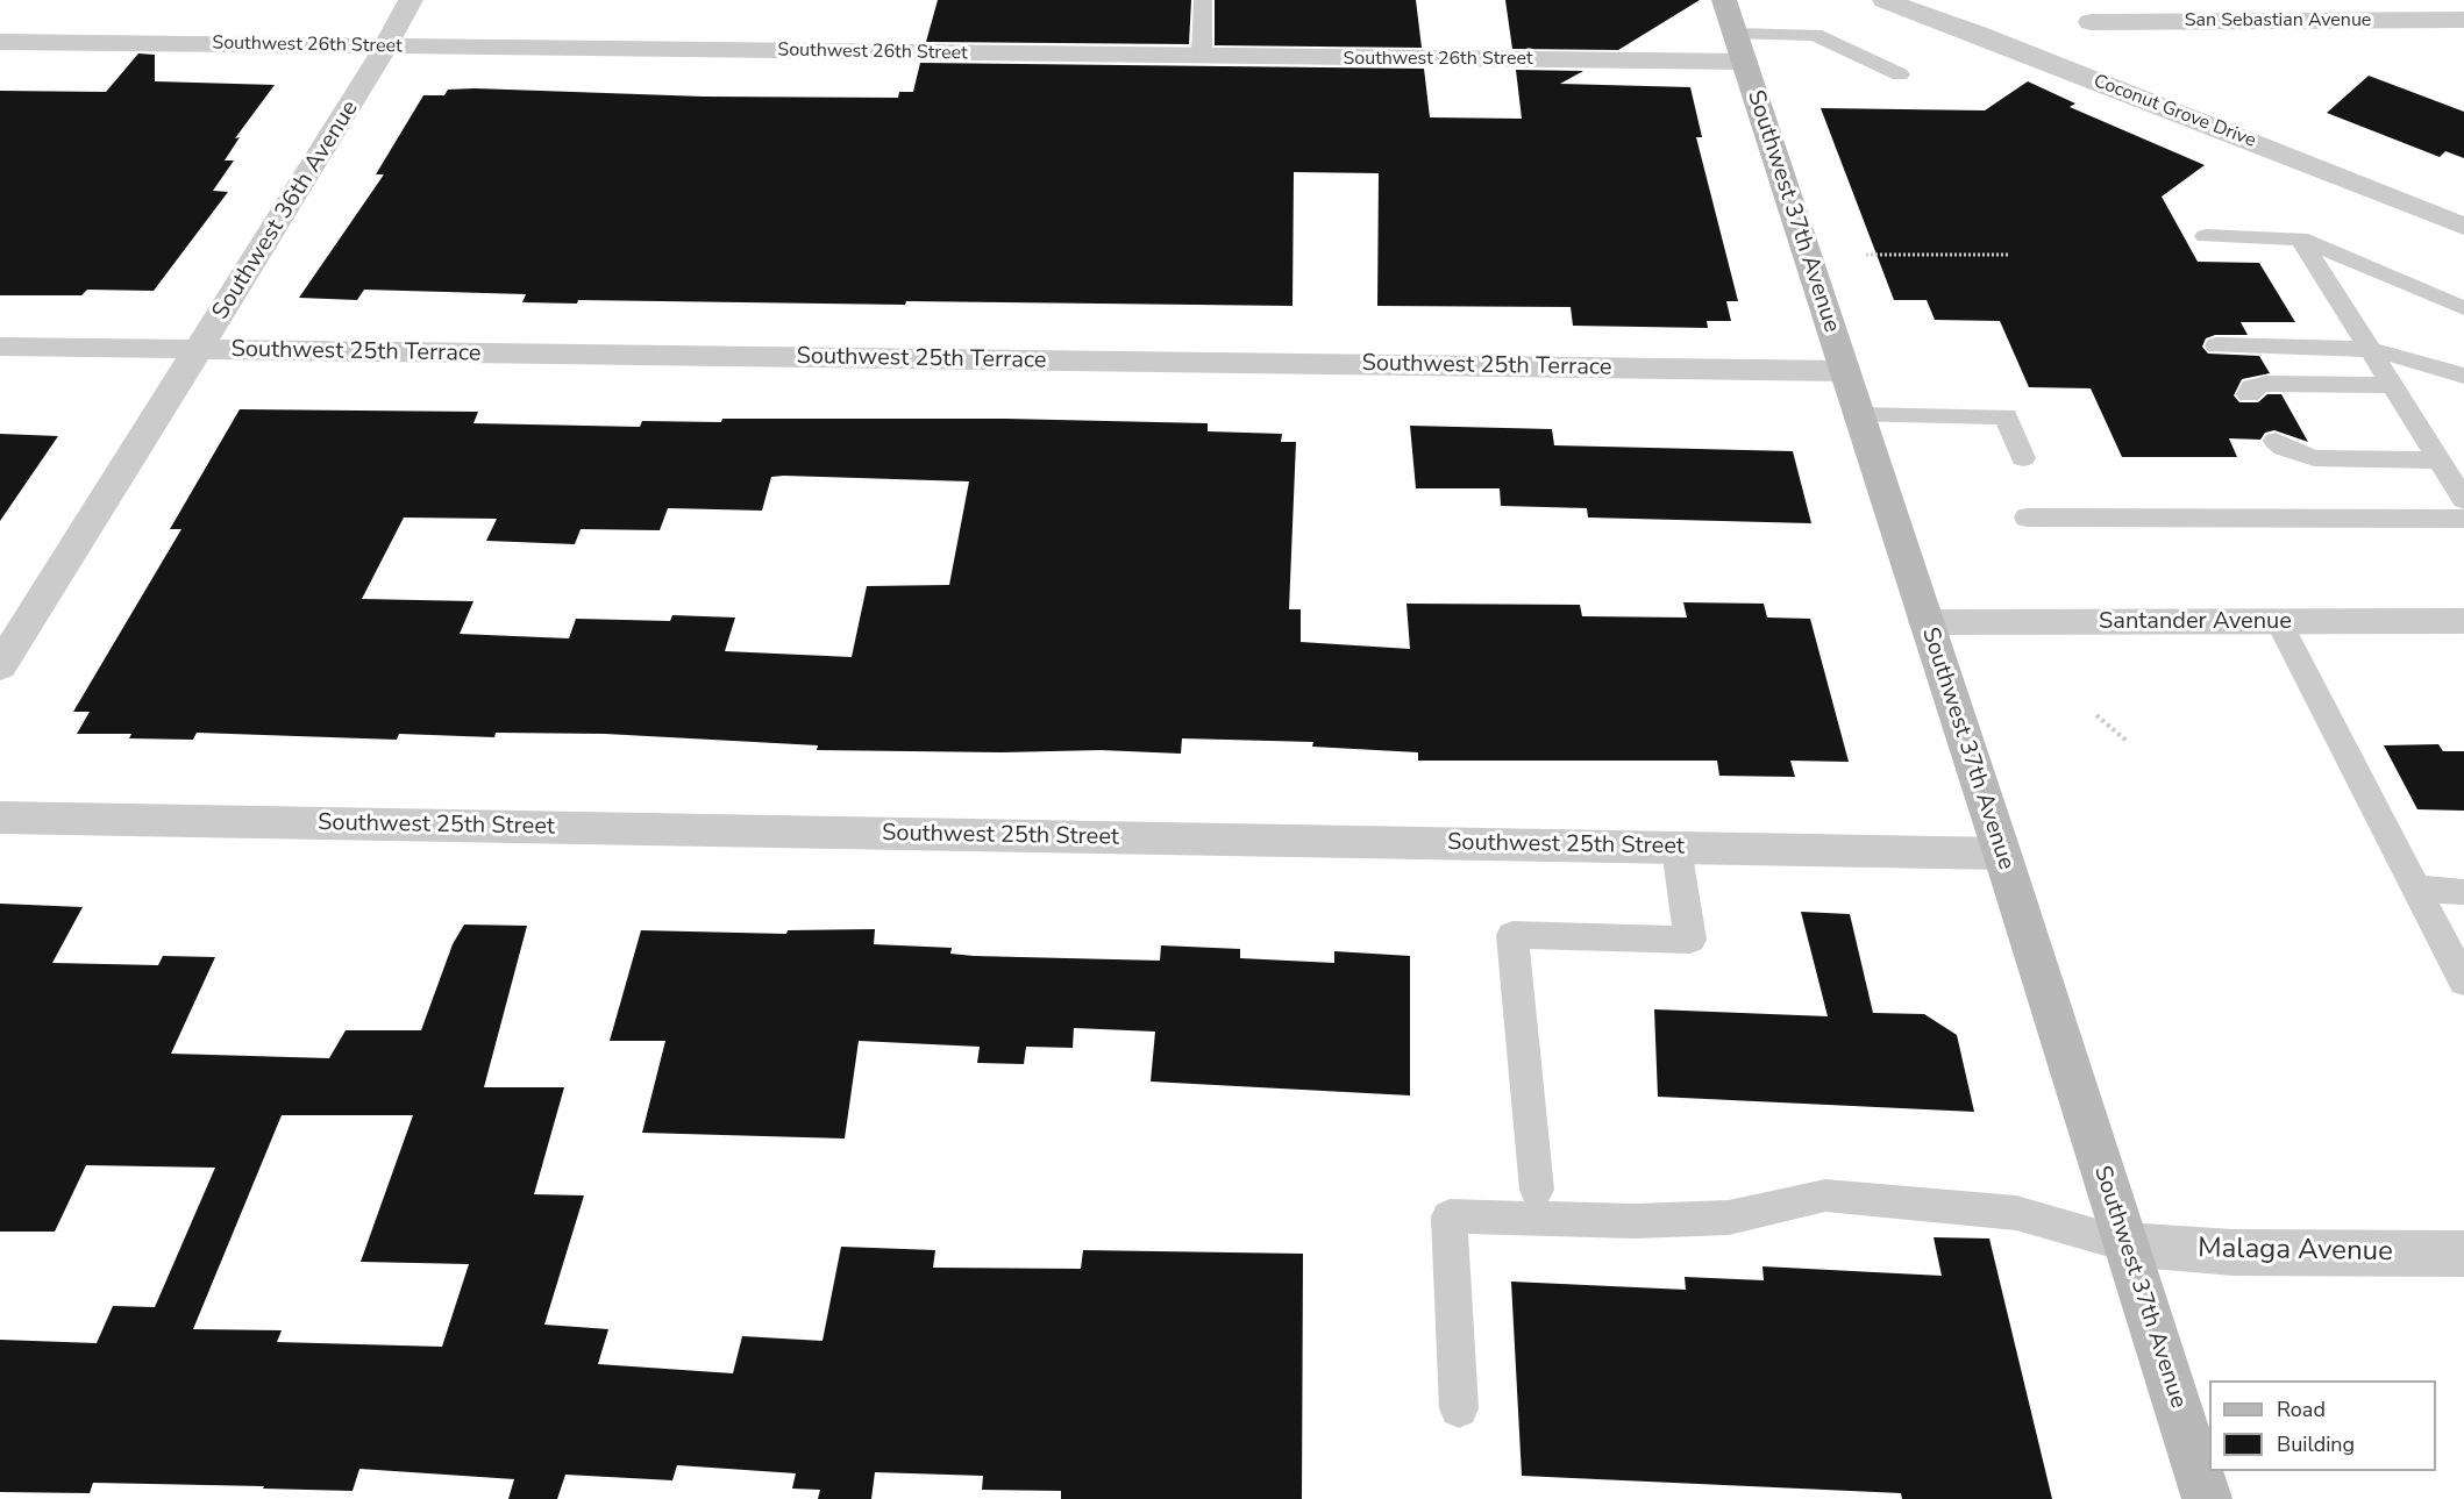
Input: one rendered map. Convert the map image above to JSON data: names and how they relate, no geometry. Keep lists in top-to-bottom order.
{
  "streets": {
    "main road": ["Southwest 37th Avenue"],
    "street": [
      "San Sebastian Avenue",
      "Southwest 26th Street",
      "Coconut Grove Drive",
      "Southwest 36th Avenue",
      "Southwest 25th Terrace",
      "Santander Avenue",
      "Southwest 25th Street",
      "Malaga Avenue"
    ]
  },
  "crossings": [
    ["Southwest 26th Street", "Southwest 36th Avenue"],
    ["Southwest 26th Street", "Southwest 37th Avenue"],
    ["Southwest 36th Avenue", "Southwest 25th Terrace"],
    ["Southwest 37th Avenue", "Southwest 25th Terrace"],
    ["Southwest 37th Avenue", "Santander Avenue"],
    ["Southwest 37th Avenue", "Southwest 25th Street"],
    ["Southwest 37th Avenue", "Malaga Avenue"]
  ],
  "legend": ["Road", "Building"]
}
